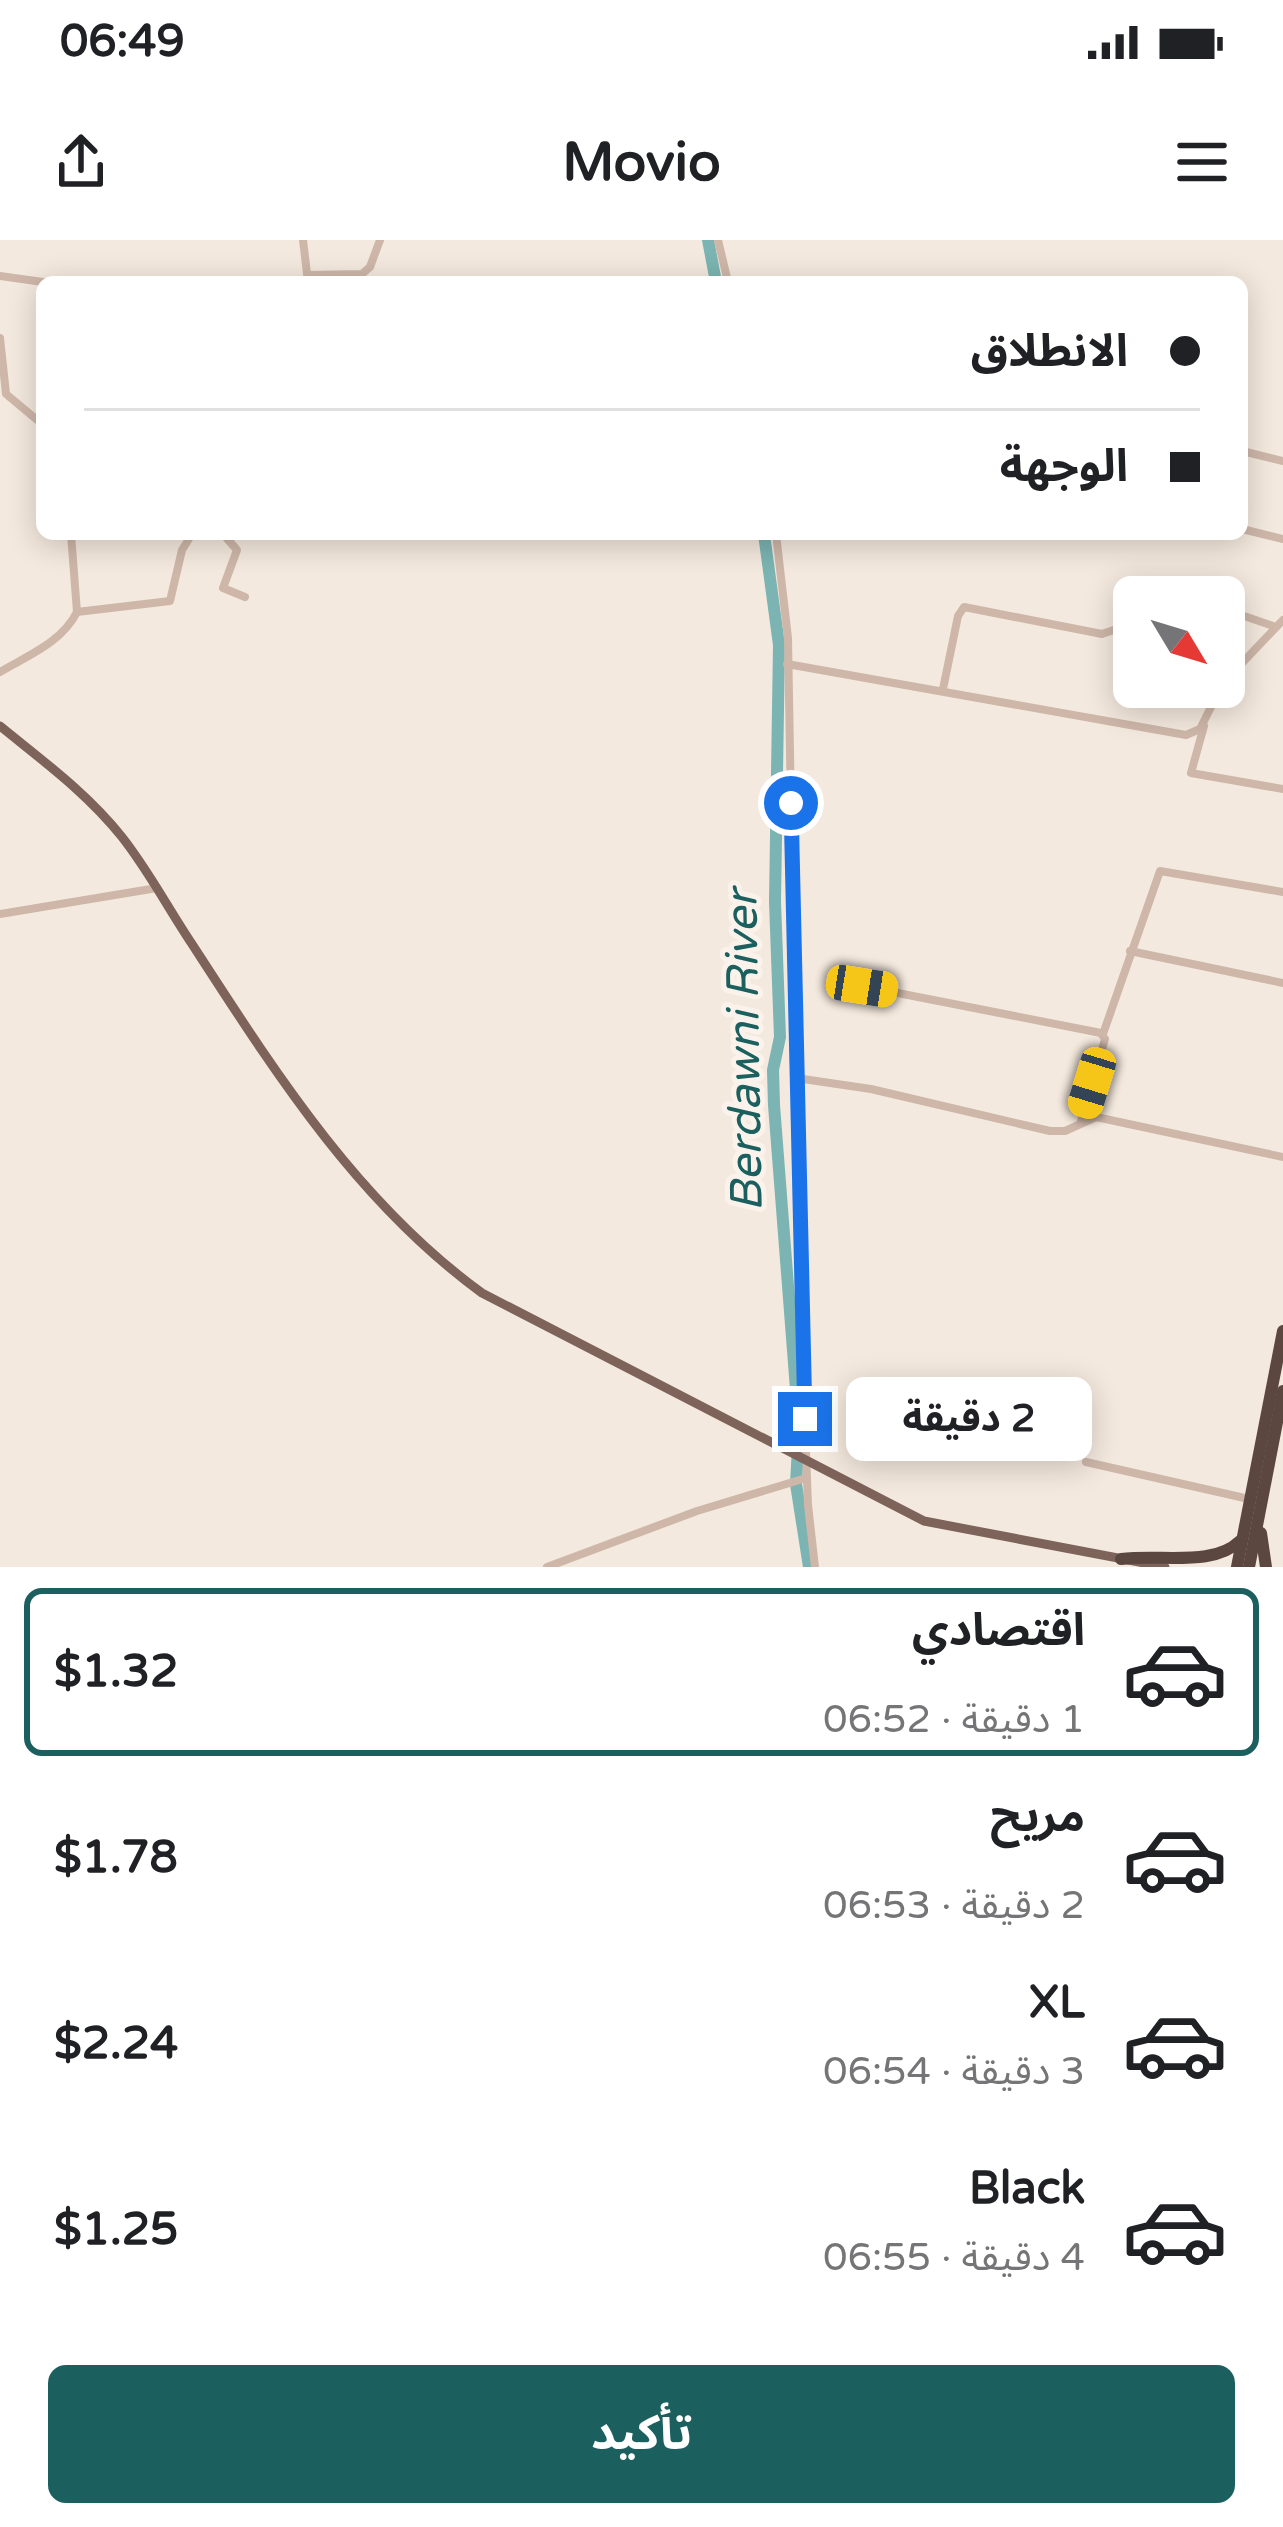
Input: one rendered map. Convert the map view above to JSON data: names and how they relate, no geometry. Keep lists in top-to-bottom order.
{
  "water": ["Berdawni River"],
  "north": "bottom right",
  "page": {
    "status": "06:49",
    "header": "Movio",
    "banner": ["الانطلاق", "الوجهة"],
    "bubble": "2 دقيقة",
    "list": [
      {
        "name": "اقتصادي",
        "note": "1 دقيقة · 06:52",
        "value": "$1.32"
      },
      {
        "name": "مريح",
        "note": "2 دقيقة · 06:53",
        "value": "$1.78"
      },
      {
        "name": "XL",
        "note": "3 دقيقة · 06:54",
        "value": "$2.24"
      },
      {
        "name": "Black",
        "note": "4 دقيقة · 06:55",
        "value": "$1.25"
      }
    ],
    "buttons": "تأكيد"
  }
}
